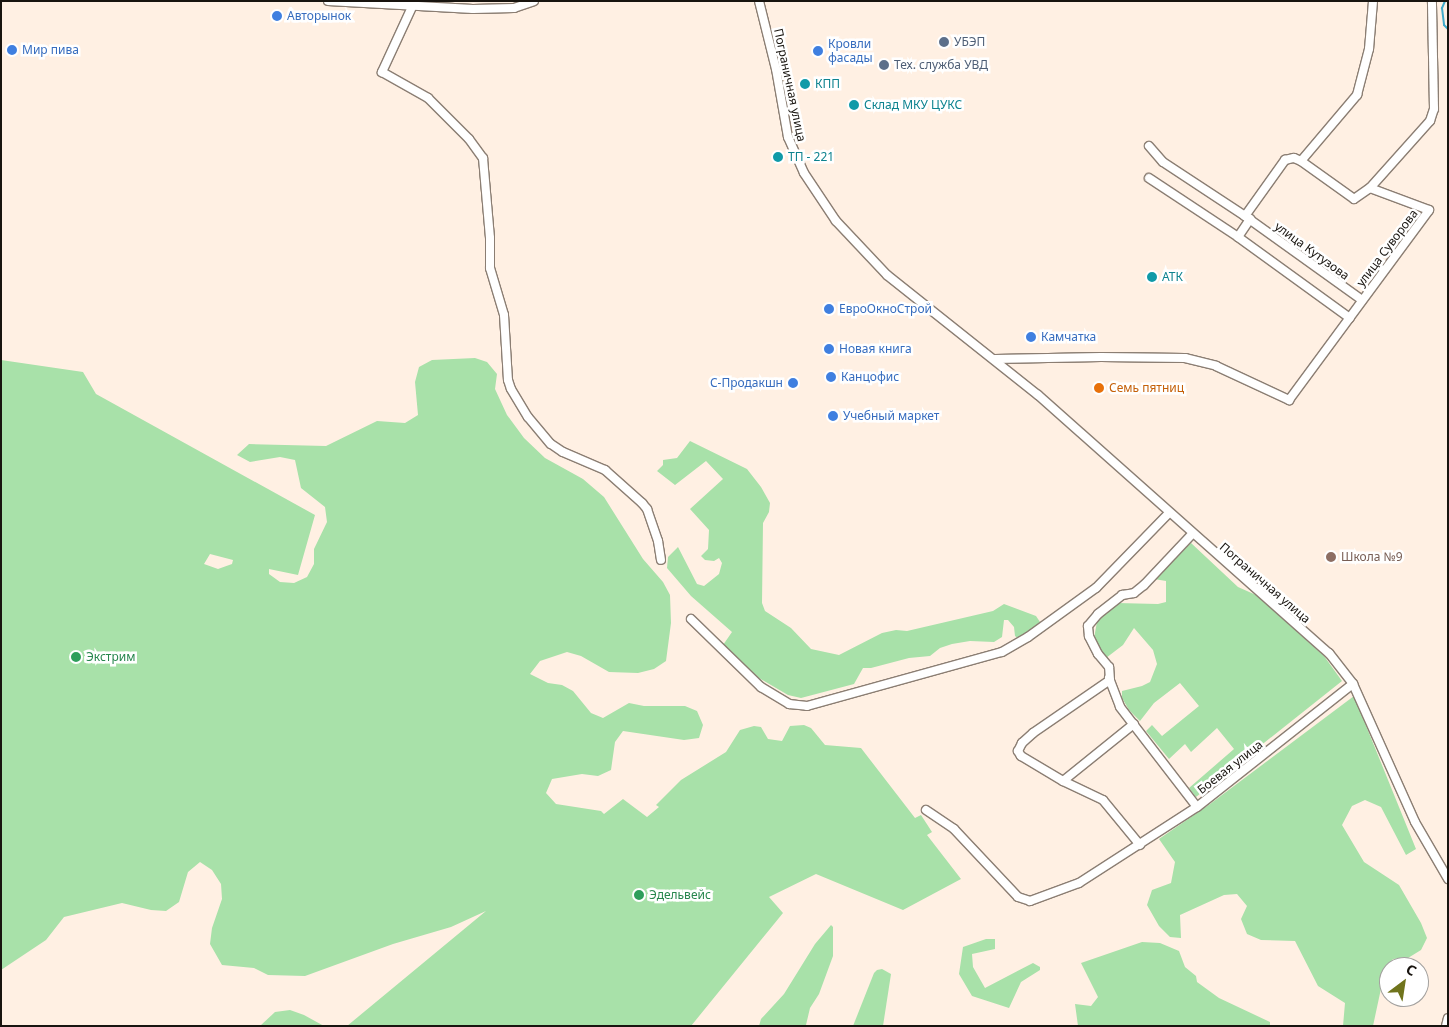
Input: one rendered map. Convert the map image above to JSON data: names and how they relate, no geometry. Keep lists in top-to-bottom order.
{
  "streets": {
    "street": [
      "Пограничная улица",
      "улица Суворова",
      "улица Кутузова",
      "Боевая улица"
    ]
  },
  "crossings": [
    ["Пограничная улица", "улица Суворова"],
    ["Пограничная улица", "Боевая улица"],
    ["улица Суворова", "улица Кутузова"]
  ],
  "places": [
    "Авторынок",
    "УБЭП",
    "Мир пива",
    "Кровли фасады",
    "Тех. служба УВД",
    "КПП",
    "Склад МКУ ЦУКС",
    "ТП - 221",
    "АТК",
    "ЕвроОкноСтрой",
    "Камчатка",
    "Новая книга",
    "Канцофис",
    "С-Продакшн",
    "Семь пятниц",
    "Учебный маркет",
    "Школа №9",
    "Экстрим",
    "Эдельвейс"
  ],
  "north": "top right"
}
